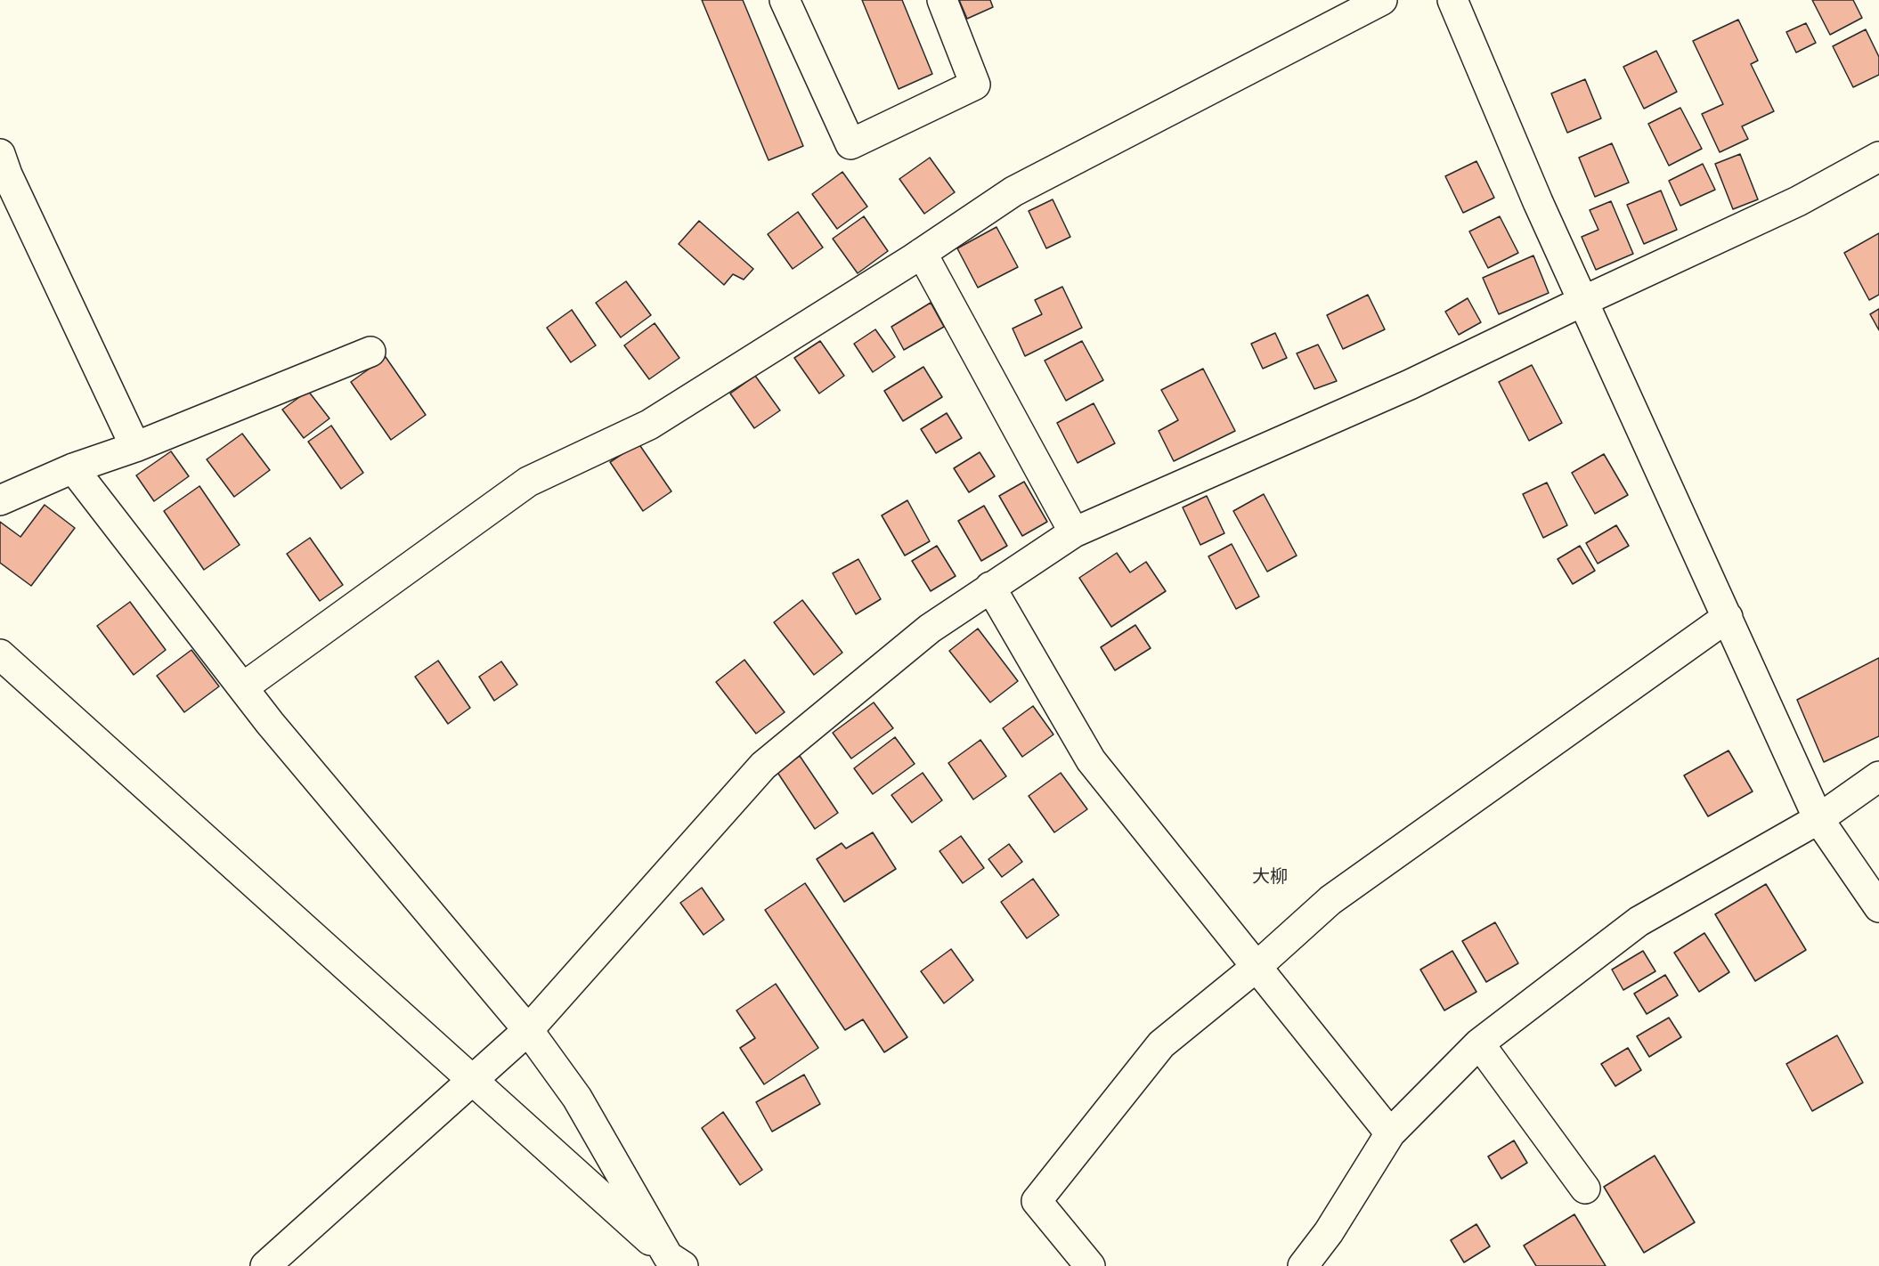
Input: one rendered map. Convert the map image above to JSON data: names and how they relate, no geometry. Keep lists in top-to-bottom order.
{
  "districts": ["大柳"]
}
